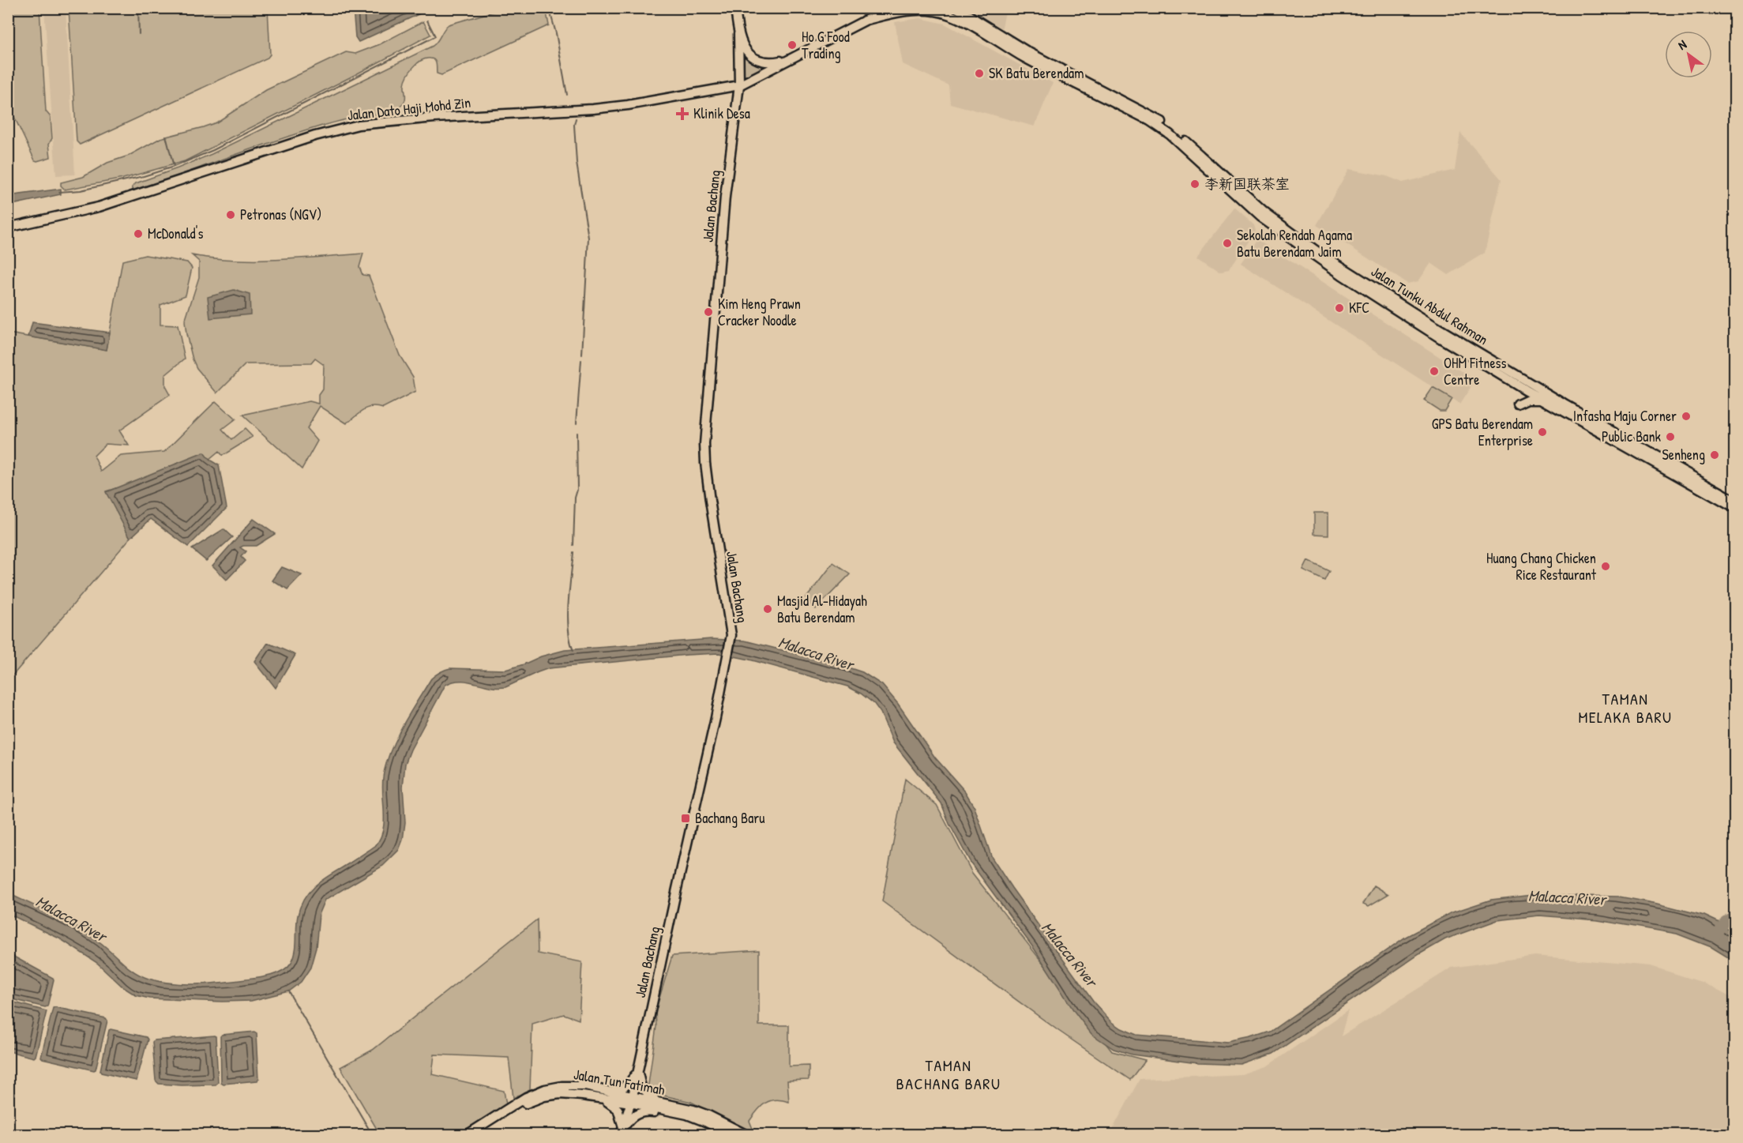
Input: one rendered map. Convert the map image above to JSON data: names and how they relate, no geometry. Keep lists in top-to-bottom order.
{
  "streets": {
    "main road": [
      "Jalan Dato Haji Mohd Zin",
      "Jalan Bachang",
      "Jalan Tunku Abdul Rahman",
      "Jalan Tun Fatimah"
    ]
  },
  "crossings": [
    ["Jalan Dato Haji Mohd Zin", "Jalan Bachang"],
    ["Jalan Dato Haji Mohd Zin", "Jalan Tunku Abdul Rahman"],
    ["Jalan Bachang", "Jalan Tun Fatimah"]
  ],
  "districts": ["TAMAN MELAKA BARU", "TAMAN BACHANG BARU"],
  "water": ["Malacca River"],
  "places": {
    "other": [
      "Ho G Food Trading",
      "SK Batu Berendam",
      "李新国联茶室",
      "Petronas (NGV)",
      "McDonald's",
      "Sekolah Rendah Agama Batu Berendam Jaim",
      "KFC",
      "Kim Heng Prawn Cracker Noodle",
      "OHM Fitness Centre",
      "Infasha Maju Corner",
      "GPS Batu Berendam Enterprise",
      "Public Bank",
      "Senheng",
      "Huang Chang Chicken Rice Restaurant",
      "Masjid Al-Hidayah Batu Berendam"
    ],
    "health": ["Klinik Desa"],
    "transit": ["Bachang Baru"]
  },
  "north": "top left"
}
